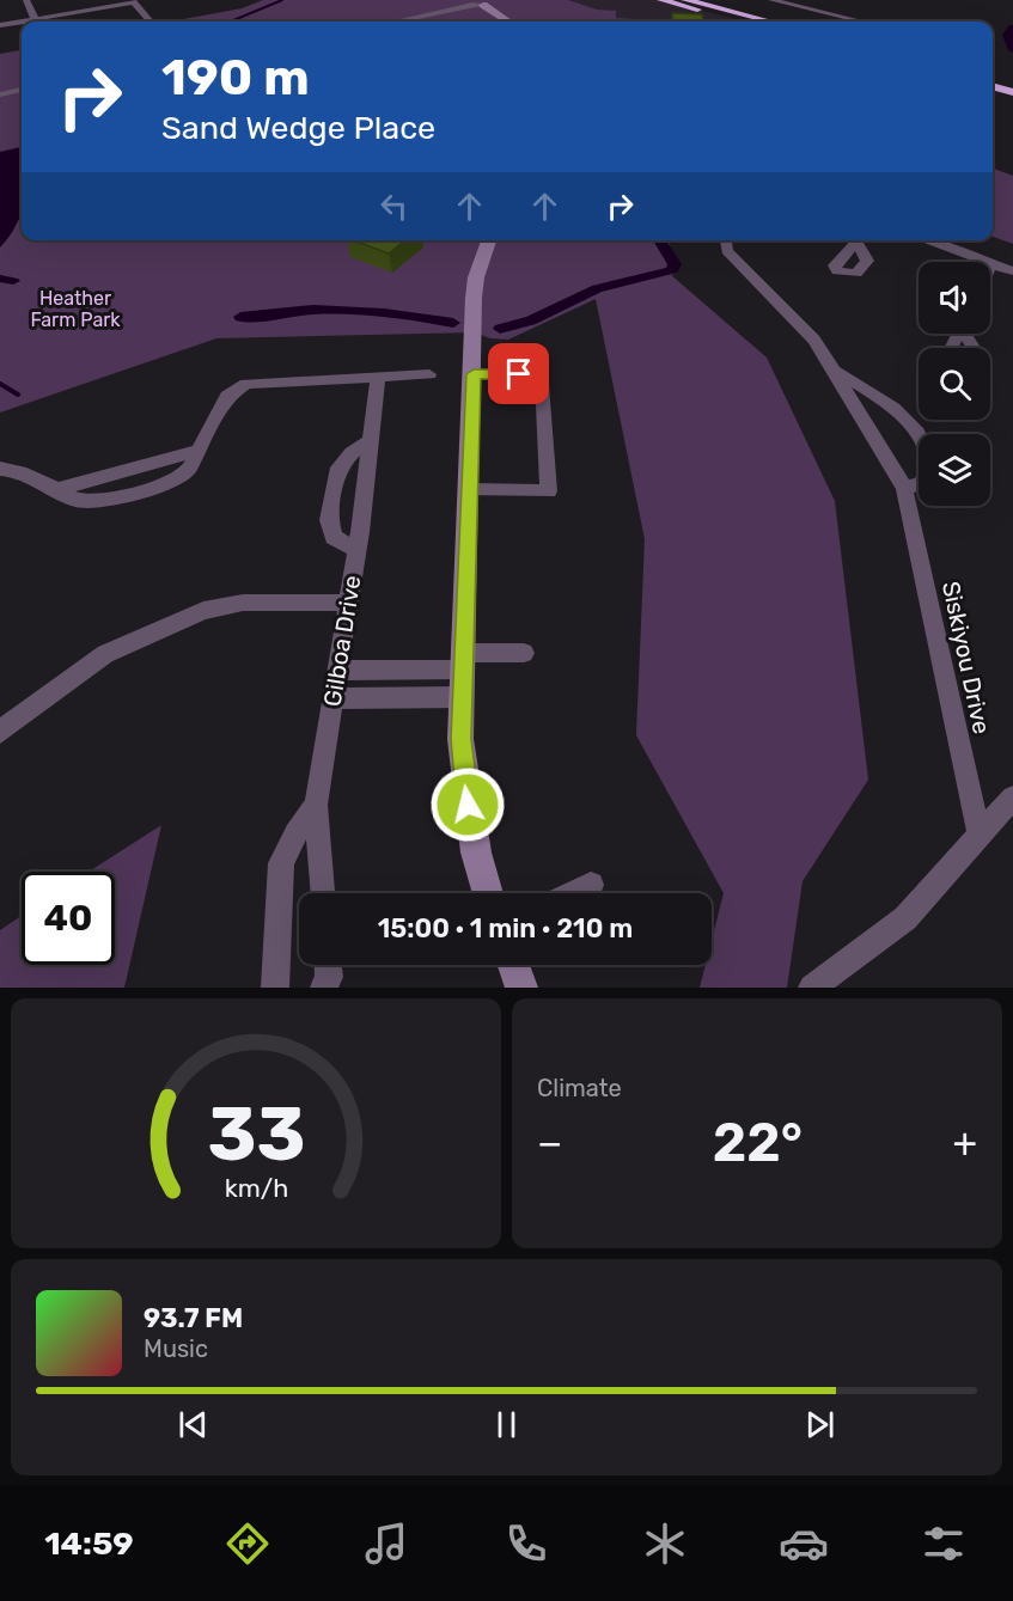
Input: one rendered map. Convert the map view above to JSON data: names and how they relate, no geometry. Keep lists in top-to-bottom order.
{
  "streets": {
    "street": ["Gilboa Drive", "Siskiyou Drive"]
  },
  "parks": ["Heather Farm Park"],
  "page": {
    "turn": ["190 m", "Sand Wedge Place"],
    "limit": "40",
    "trip": "15:00 · 1 min · 210 m",
    "tile": "Climate",
    "heat": ["−", "22°", "+"],
    "song": ["93.7 FM", "Music"],
    "tabs": "14:59",
    "gauge": ["33", "km/h"]
  }
}
